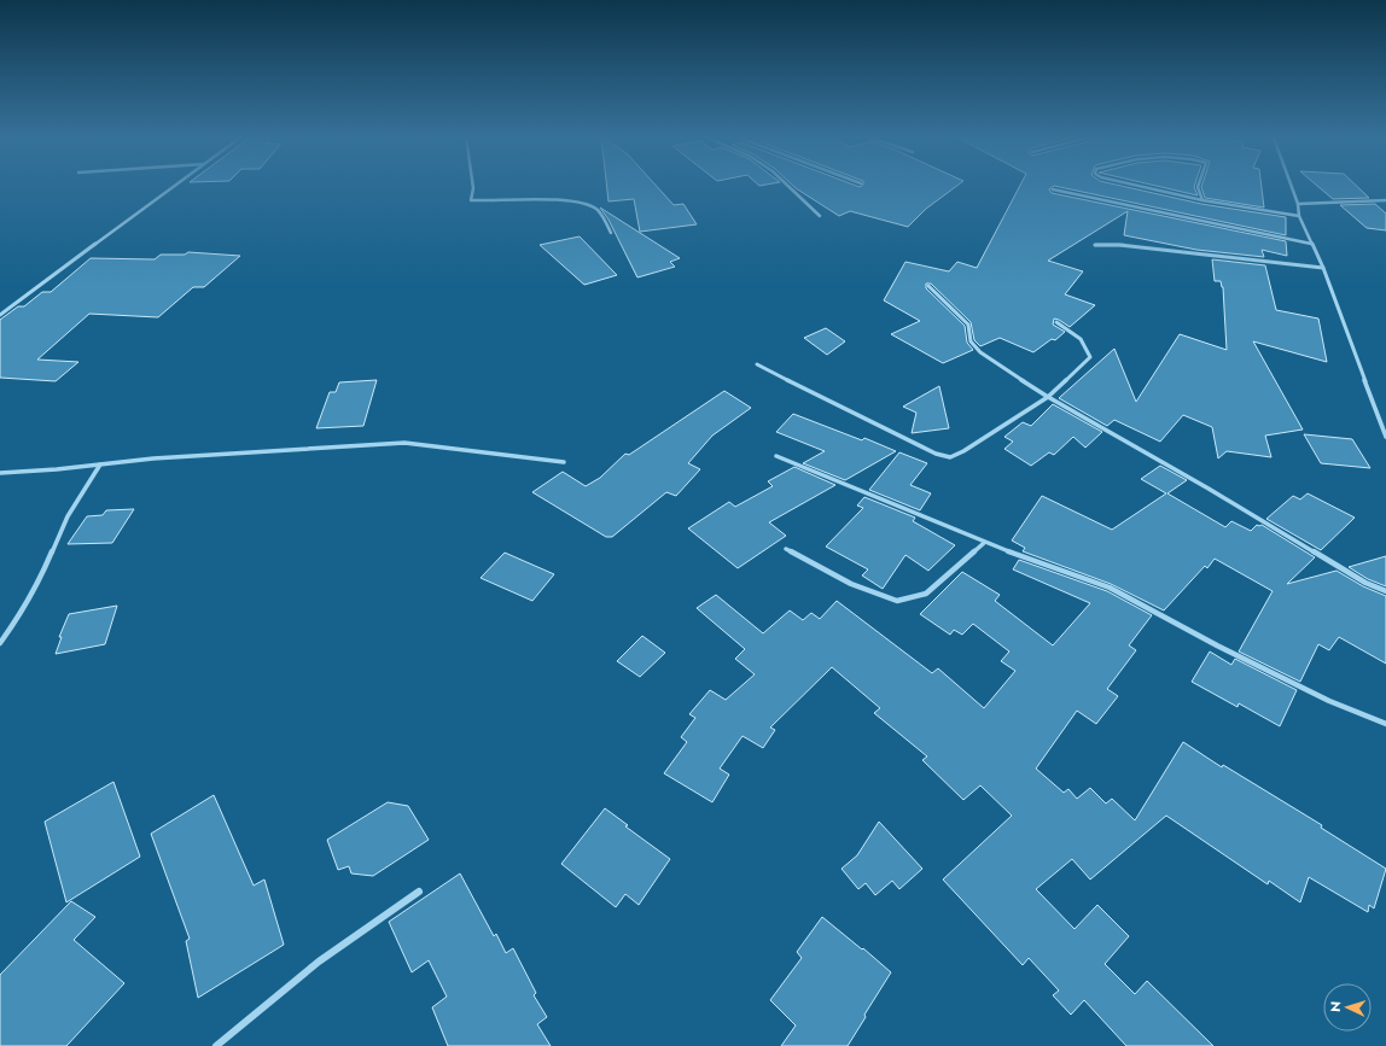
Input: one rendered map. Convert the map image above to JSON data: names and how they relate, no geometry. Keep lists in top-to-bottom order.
{
  "north": "left"
}
